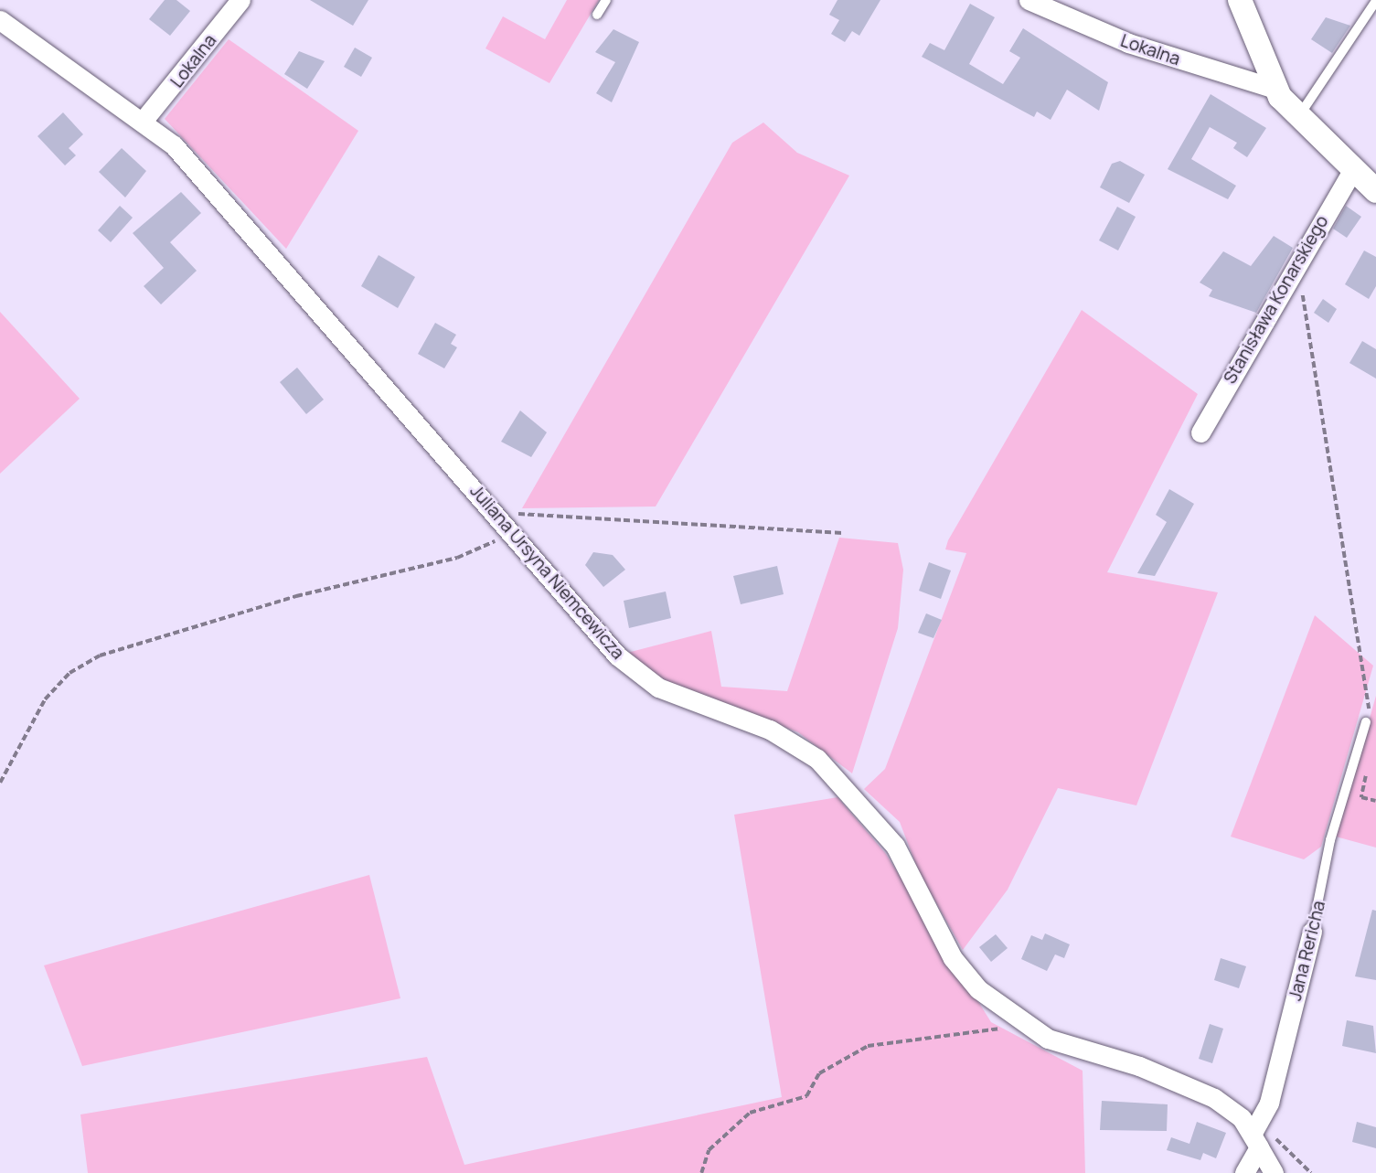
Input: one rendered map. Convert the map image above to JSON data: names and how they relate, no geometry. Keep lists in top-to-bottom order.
{
  "streets": {
    "street": [
      "Lokalna",
      "Stanisława Konarskiego",
      "Juliana Ursyna Niemcewicza",
      "Jana Rericha"
    ]
  },
  "crossings": [
    ["Lokalna", "Juliana Ursyna Niemcewicza"],
    ["Juliana Ursyna Niemcewicza", "Jana Rericha"]
  ]
}
